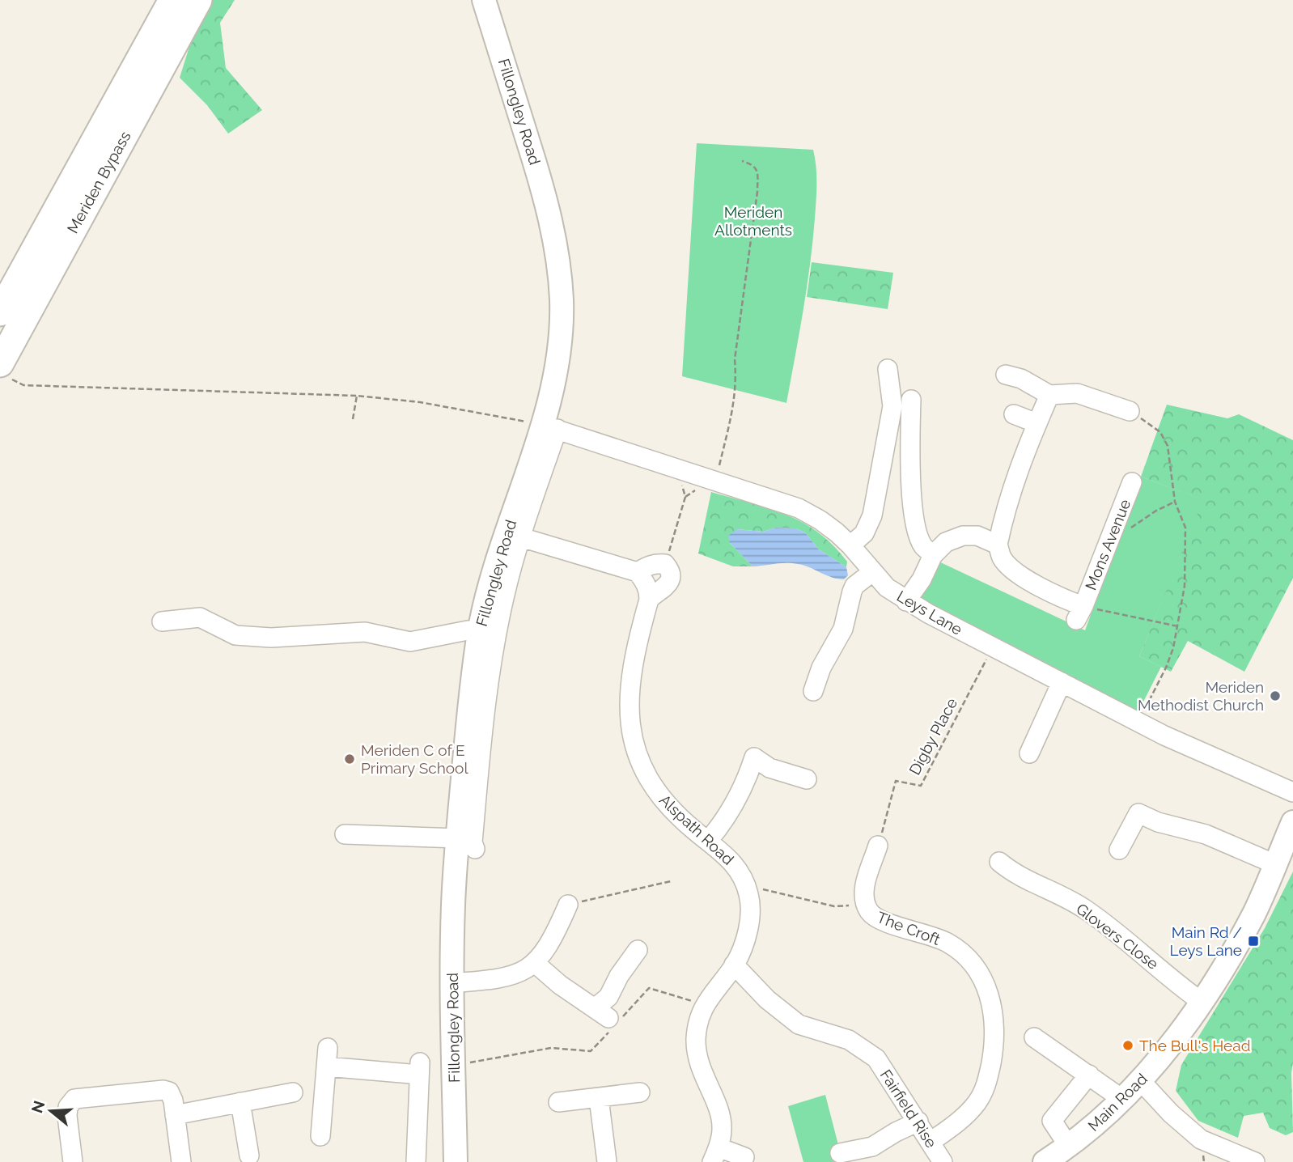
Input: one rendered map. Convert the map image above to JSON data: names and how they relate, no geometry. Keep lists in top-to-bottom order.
{
  "streets": {
    "highway": ["Meriden Bypass"],
    "main road": ["Fillongley Road", "Main Road"],
    "street": [
      "Mons Avenue",
      "Leys Lane",
      "Alspath Road",
      "The Croft",
      "Glovers Close",
      "Fairfield Rise"
    ],
    "path": ["Digby Place"]
  },
  "crossings": [
    ["Fillongley Road", "Leys Lane"],
    ["Leys Lane", "Digby Place"],
    ["Digby Place", "The Croft"],
    ["Alspath Road", "Fairfield Rise"],
    ["The Croft", "Fairfield Rise"],
    ["Glovers Close", "Main Road"]
  ],
  "parks": ["Meriden Allotments"],
  "places": {
    "other": ["Meriden Methodist Church", "Meriden C of E Primary School", "The Bull's Head"],
    "transit": ["Main Rd / Leys Lane"]
  },
  "north": "left"
}
